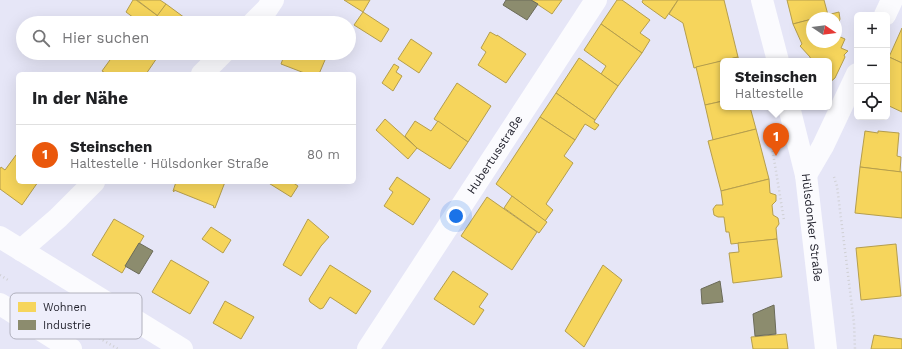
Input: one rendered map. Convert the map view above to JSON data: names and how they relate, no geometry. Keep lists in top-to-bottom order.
{
  "streets": {
    "street": ["Hubertusstraße", "Hülsdonker Straße"]
  },
  "legend": ["Wohnen", "Industrie"],
  "north": "right",
  "page": {
    "map_buttons": ["+", "−"],
    "search": "Hier suchen",
    "popup": ["Steinschen", "Haltestelle"],
    "heading": "In der Nähe",
    "pins": "1",
    "list": [
      {
        "mark": "1",
        "name": "Steinschen",
        "note": "Haltestelle · Hülsdonker Straße",
        "value": "80 m"
      }
    ]
  }
}
